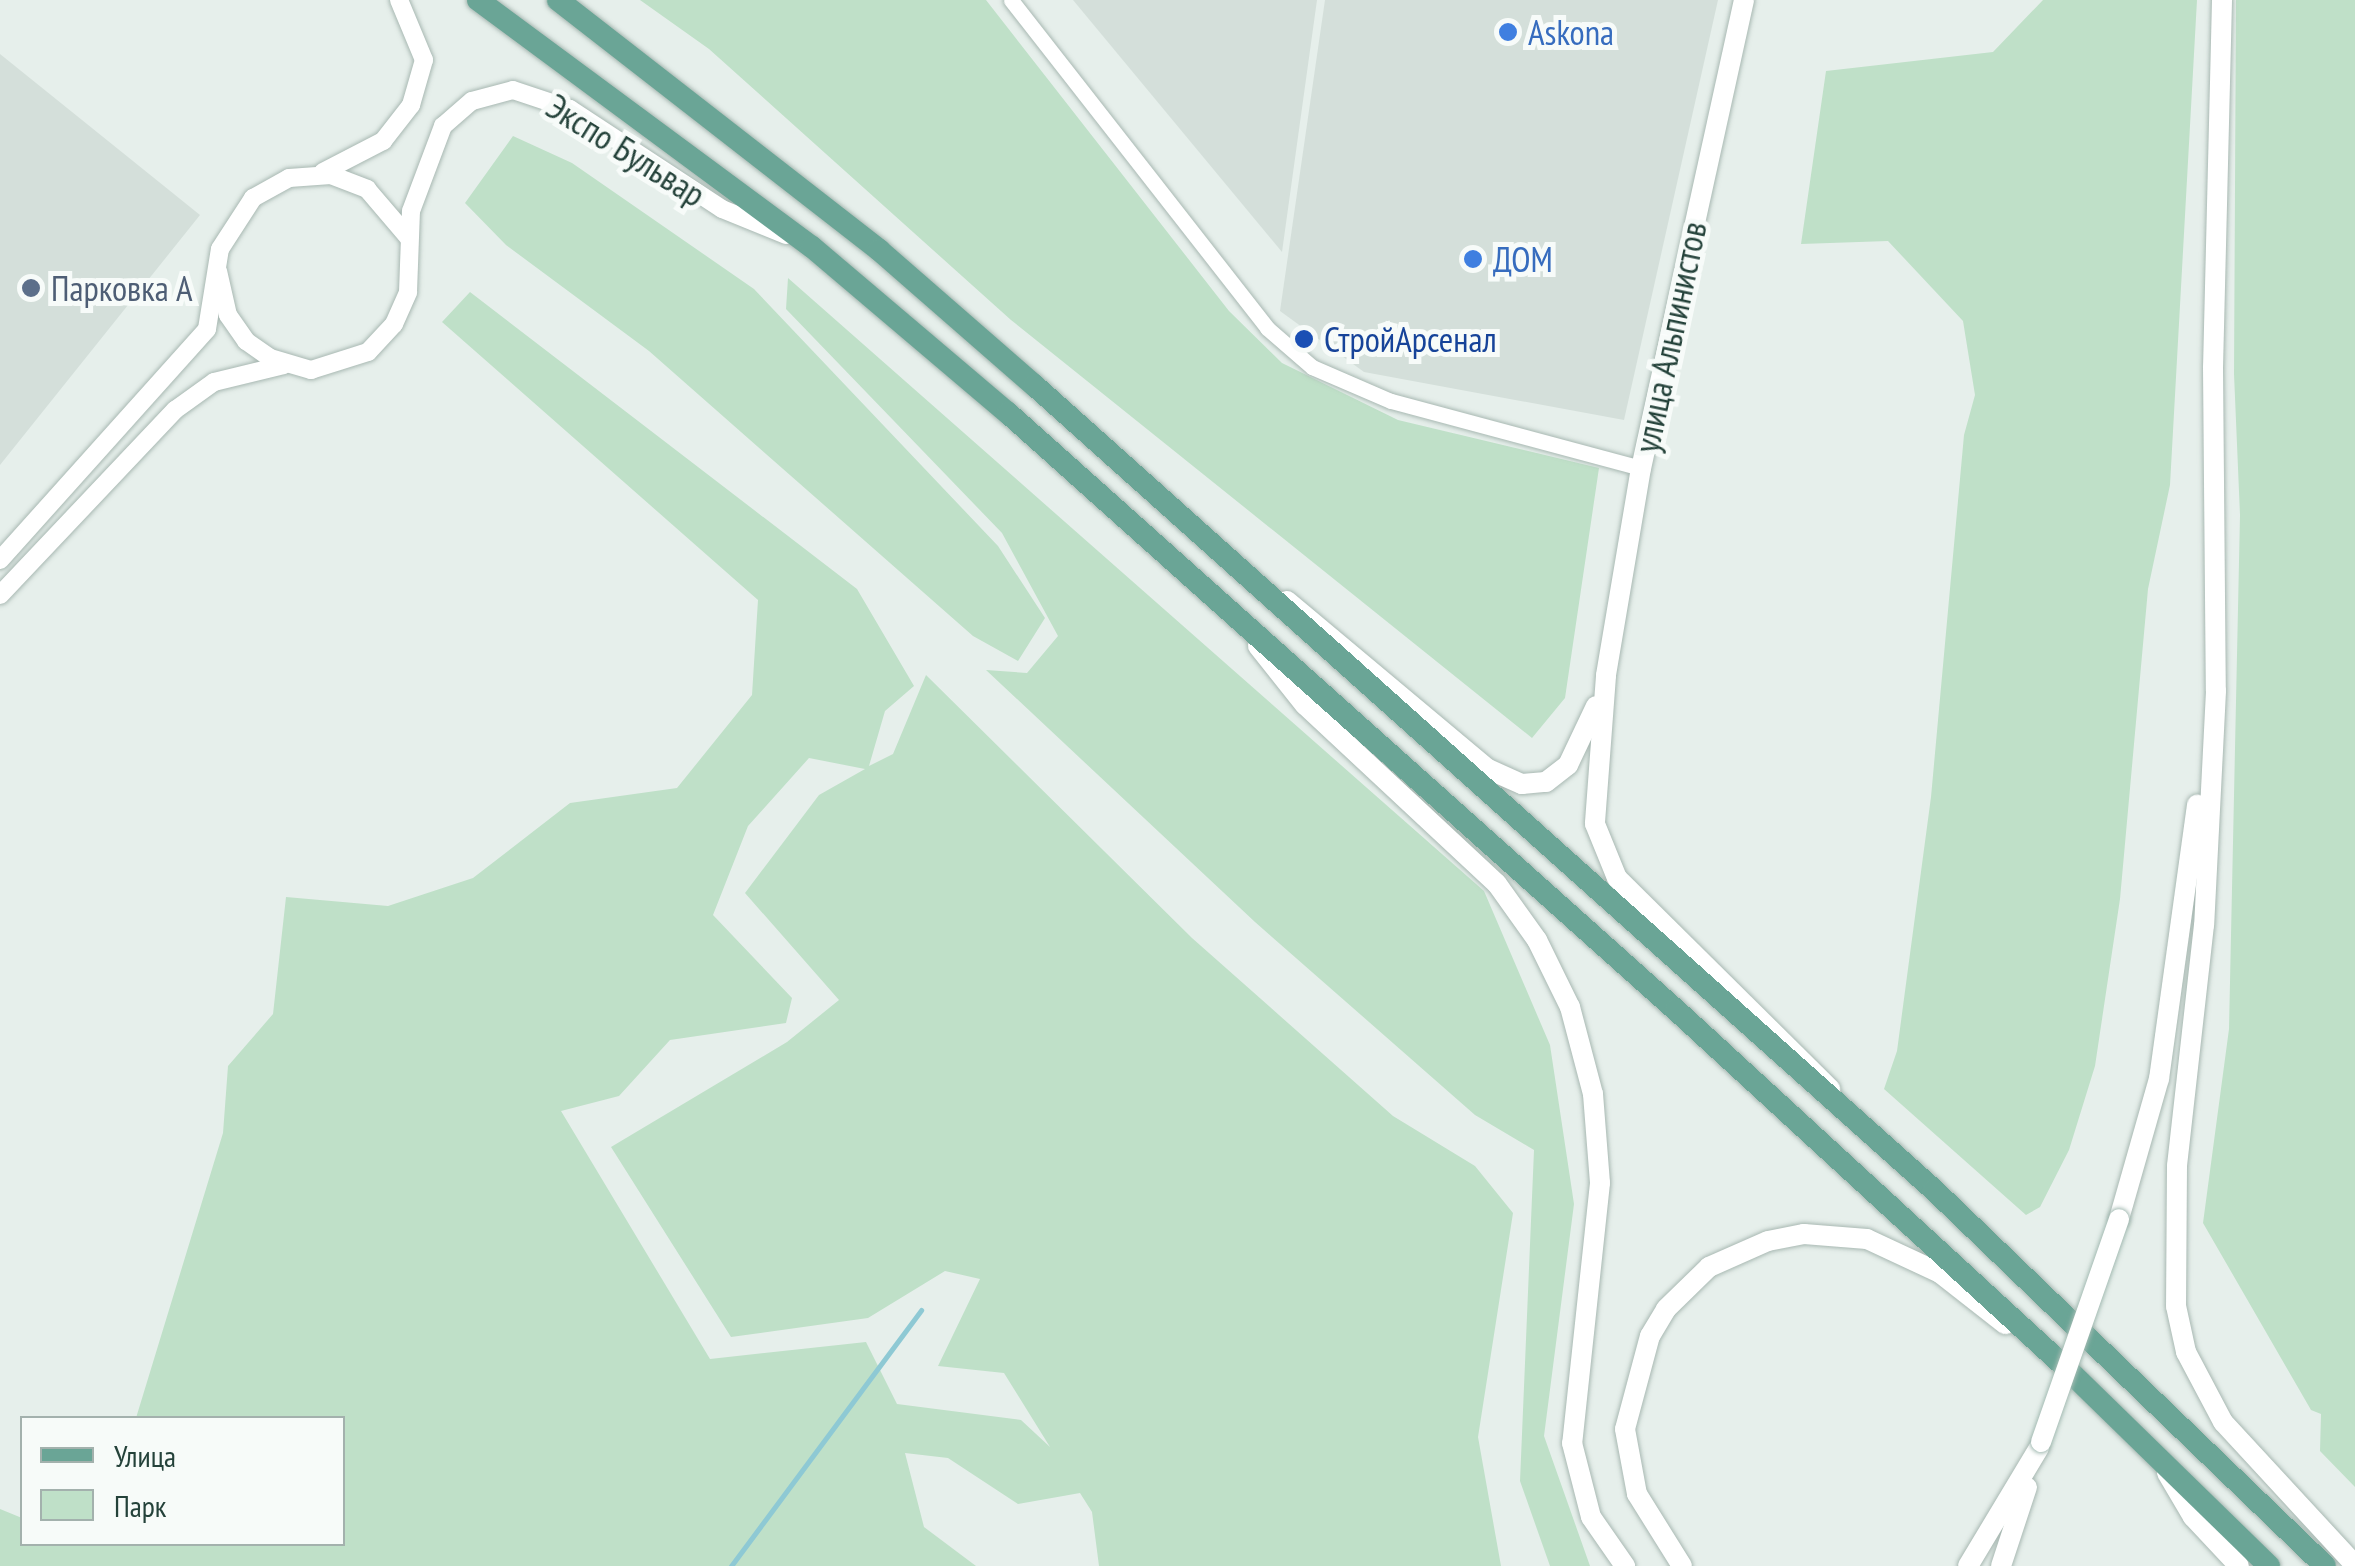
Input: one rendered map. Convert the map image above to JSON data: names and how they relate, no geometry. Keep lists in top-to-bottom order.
{
  "streets": {
    "main road": ["улица Альпинистов"],
    "street": ["Экспо Бульвар"]
  },
  "places": [
    "Askona",
    "ДОМ",
    "Парковка A",
    "СтройАрсенал"
  ],
  "legend": ["Улица", "Парк"]
}
